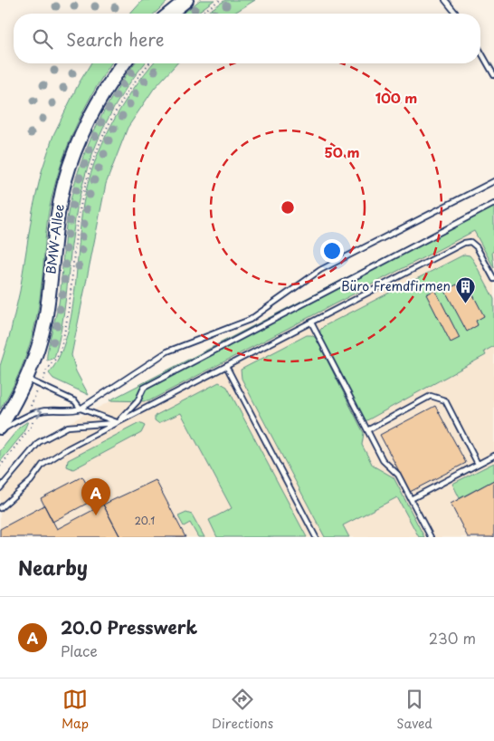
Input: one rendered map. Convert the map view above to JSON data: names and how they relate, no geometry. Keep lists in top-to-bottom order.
{
  "streets": {
    "main road": ["BMW-Allee"]
  },
  "places": {
    "building": ["Büro Fremdfirmen"]
  },
  "house_numbers": ["20.1"],
  "page": {
    "search": "Search here",
    "pins": "A",
    "heading": "Nearby",
    "list": [
      {
        "mark": "A",
        "name": "20.0 Presswerk",
        "note": "Place",
        "value": "230 m"
      }
    ],
    "nav": ["Map", "Directions", "Saved"]
  },
  "rings": ["100 m", "50 m"]
}
